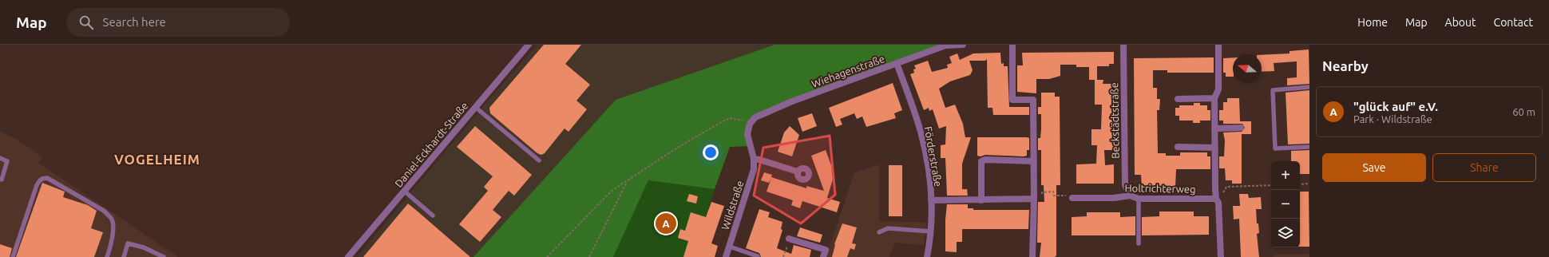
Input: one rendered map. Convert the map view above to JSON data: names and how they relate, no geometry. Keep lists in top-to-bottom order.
{
  "streets": {
    "street": [
      "Wiehagenstraße",
      "Beckstädtstraße",
      "Daniel-Eckhardt-Straße",
      "Förderstraße",
      "Holtrichterweg",
      "Wildstraße"
    ]
  },
  "crossings": [
    ["Wiehagenstraße", "Förderstraße"],
    ["Wiehagenstraße", "Wildstraße"],
    ["Beckstädtstraße", "Holtrichterweg"]
  ],
  "districts": ["VOGELHEIM"],
  "north": "left",
  "page": {
    "header": "Map",
    "search": "Search here",
    "nav": [
      "Home",
      "Map",
      "About",
      "Contact"
    ],
    "heading": "Nearby",
    "list": [
      {
        "mark": "A",
        "name": "\"glück auf\" e.V.",
        "note": "Park · Wildstraße",
        "value": "60 m"
      }
    ],
    "buttons": ["Save", "Share"],
    "map_buttons": ["+", "−"],
    "pins": "A"
  }
}
